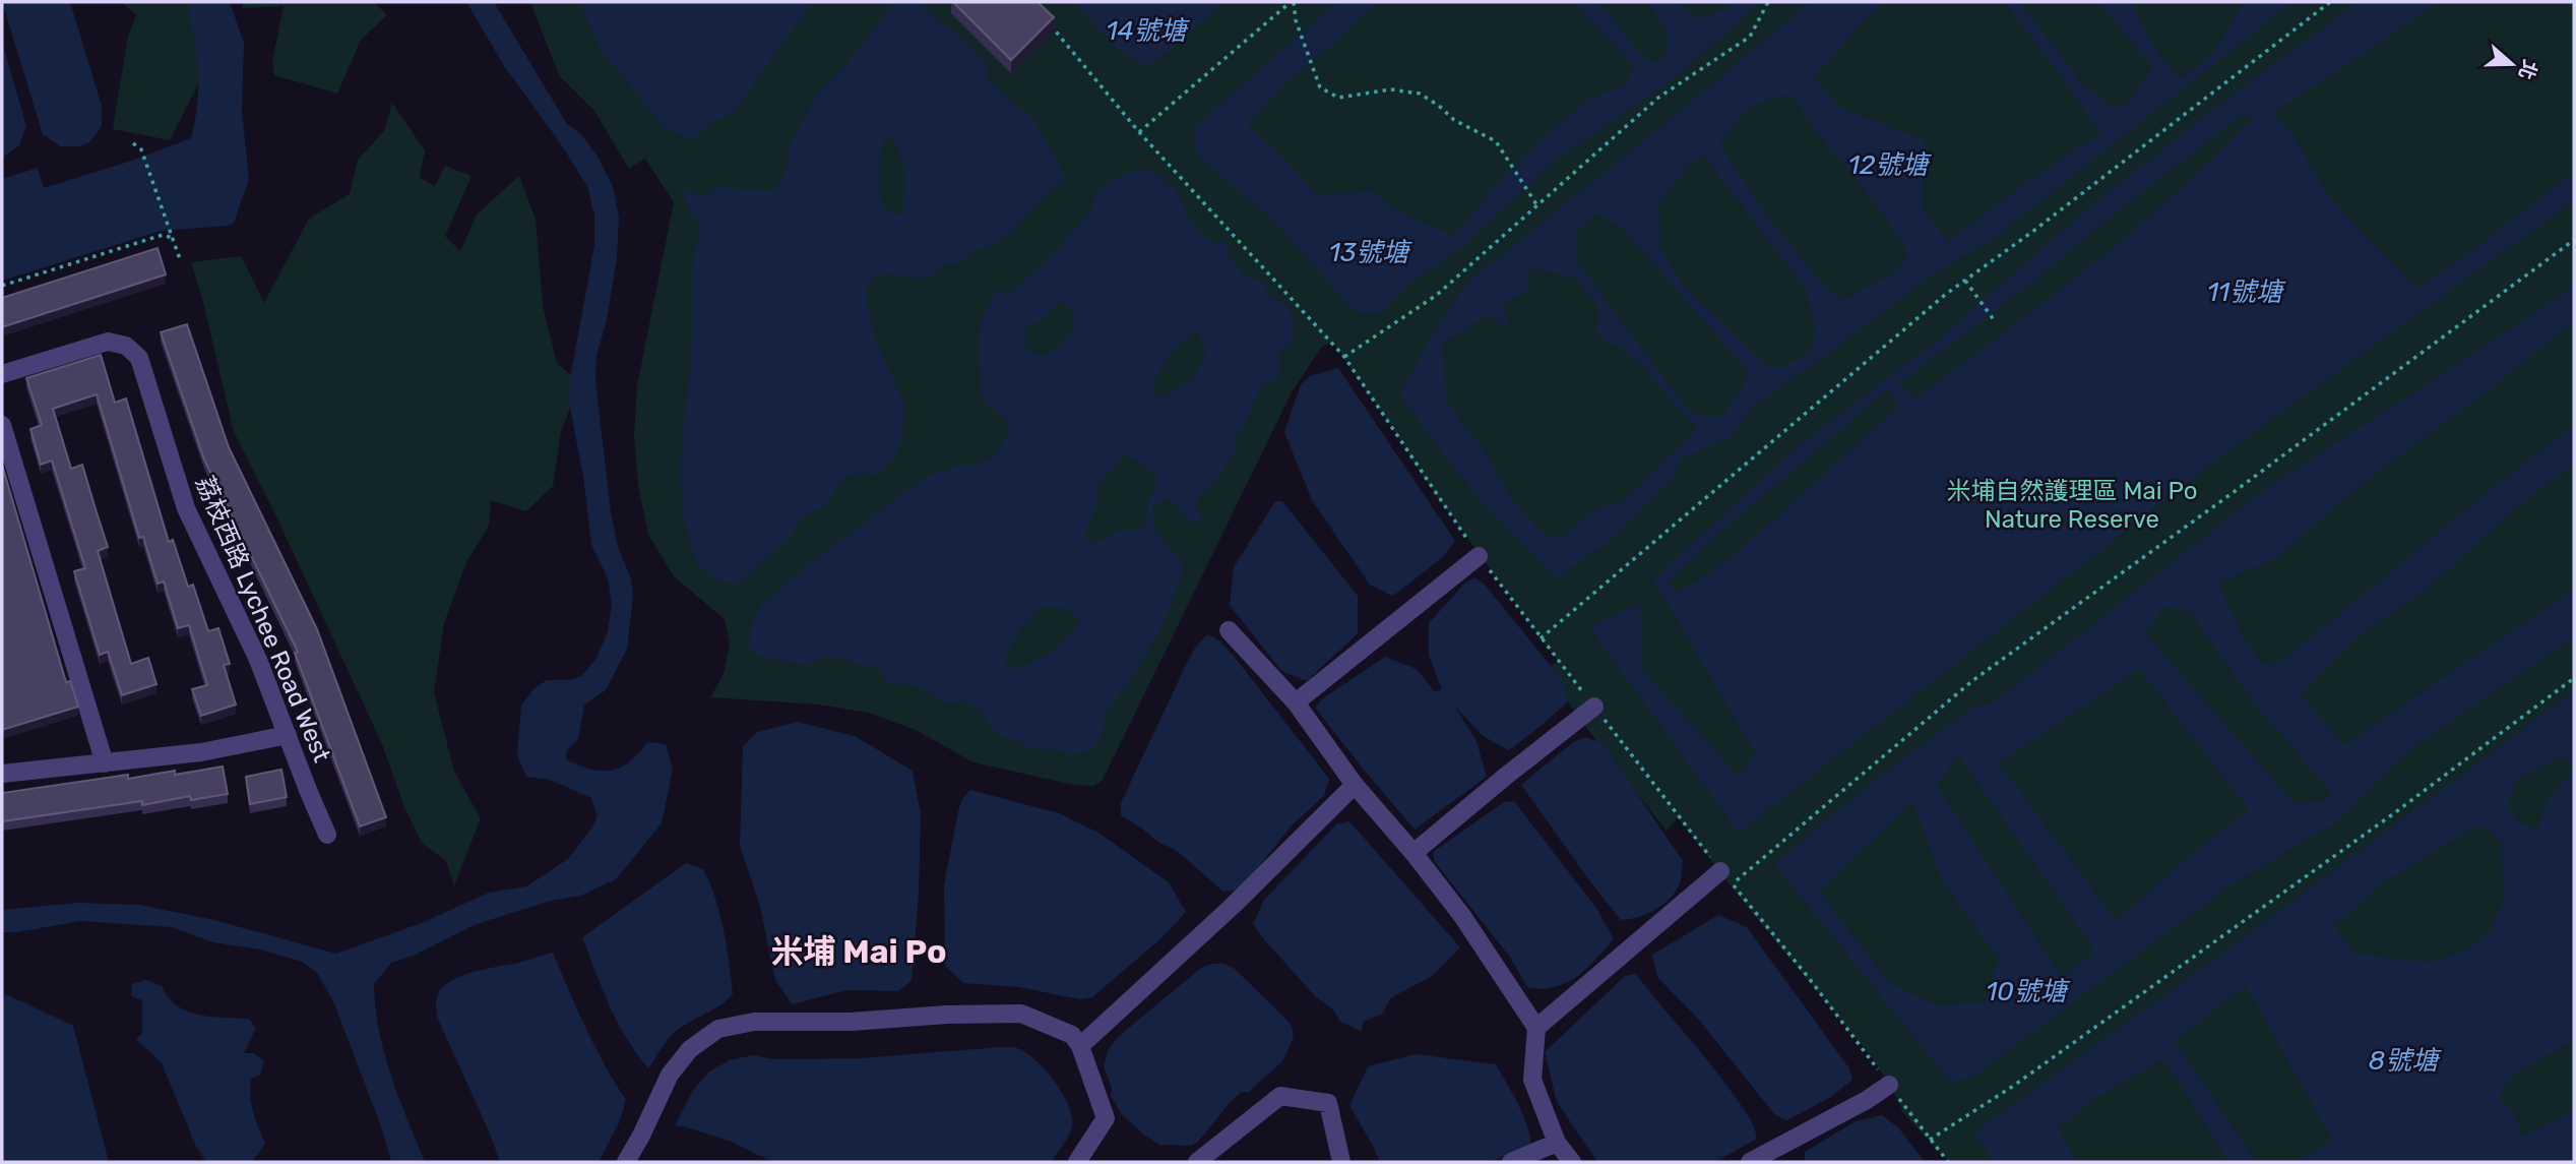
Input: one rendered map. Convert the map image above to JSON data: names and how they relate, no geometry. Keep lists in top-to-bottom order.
{
  "streets": {
    "street": ["荔枝西路 Lychee Road West"]
  },
  "districts": ["米埔 Mai Po"],
  "water": [
    "14號塘",
    "12號塘",
    "13號塘",
    "11號塘",
    "10號塘",
    "8號塘"
  ],
  "parks": ["米埔自然護理區 Mai Po Nature Reserve"],
  "north": "right"
}
